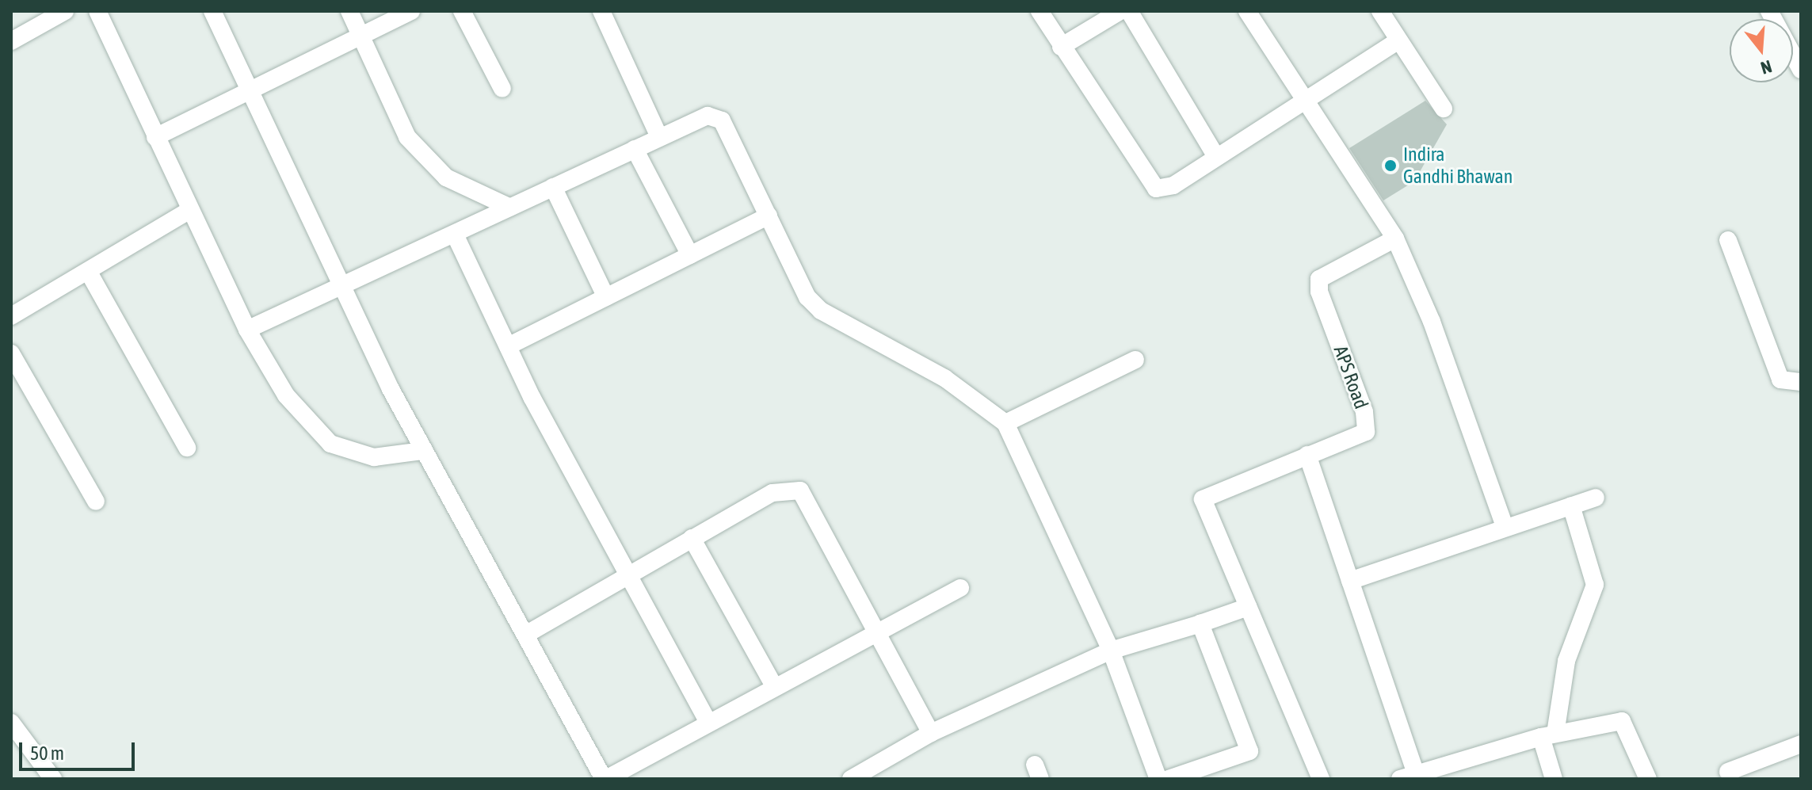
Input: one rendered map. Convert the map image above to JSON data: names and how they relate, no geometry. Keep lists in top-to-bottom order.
{
  "streets": {
    "street": ["APS Road"]
  },
  "places": ["Indira Gandhi Bhawan"],
  "scale_bar": "50 m",
  "north": "bottom"
}
